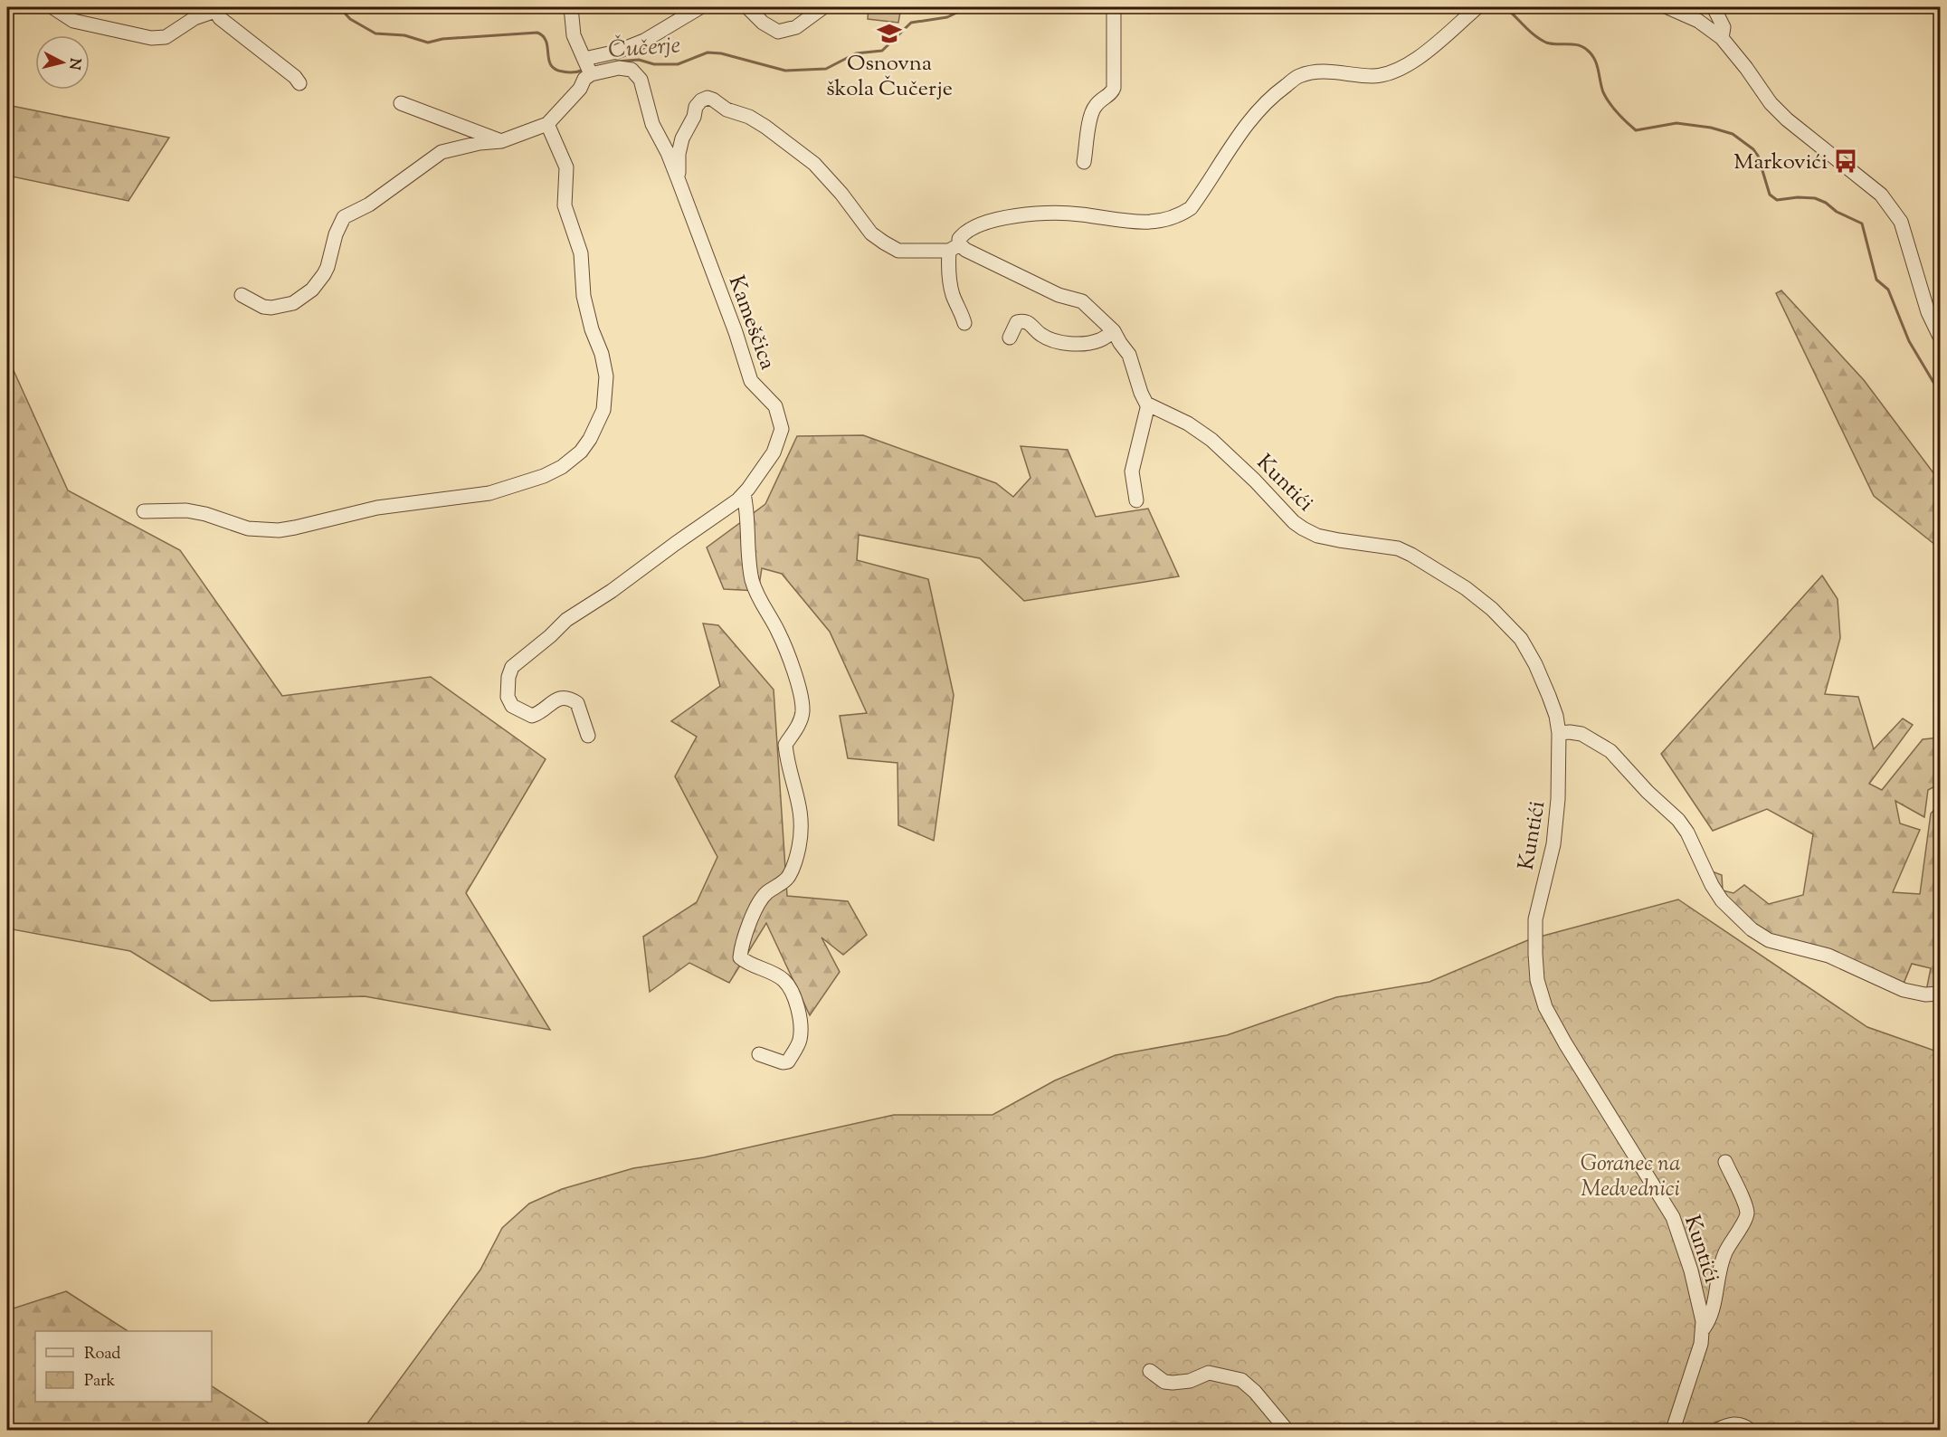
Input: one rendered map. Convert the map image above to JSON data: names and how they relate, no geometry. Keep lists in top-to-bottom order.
{
  "streets": {
    "street": ["Kameščica", "Kuntići"]
  },
  "water": ["Čučerje"],
  "parks": ["Goranec na Medvednici"],
  "places": {
    "school or university": ["Osnovna škola Čučerje"],
    "bus stop": ["Markovići"]
  },
  "legend": ["Road", "Park"],
  "north": "right"
}
